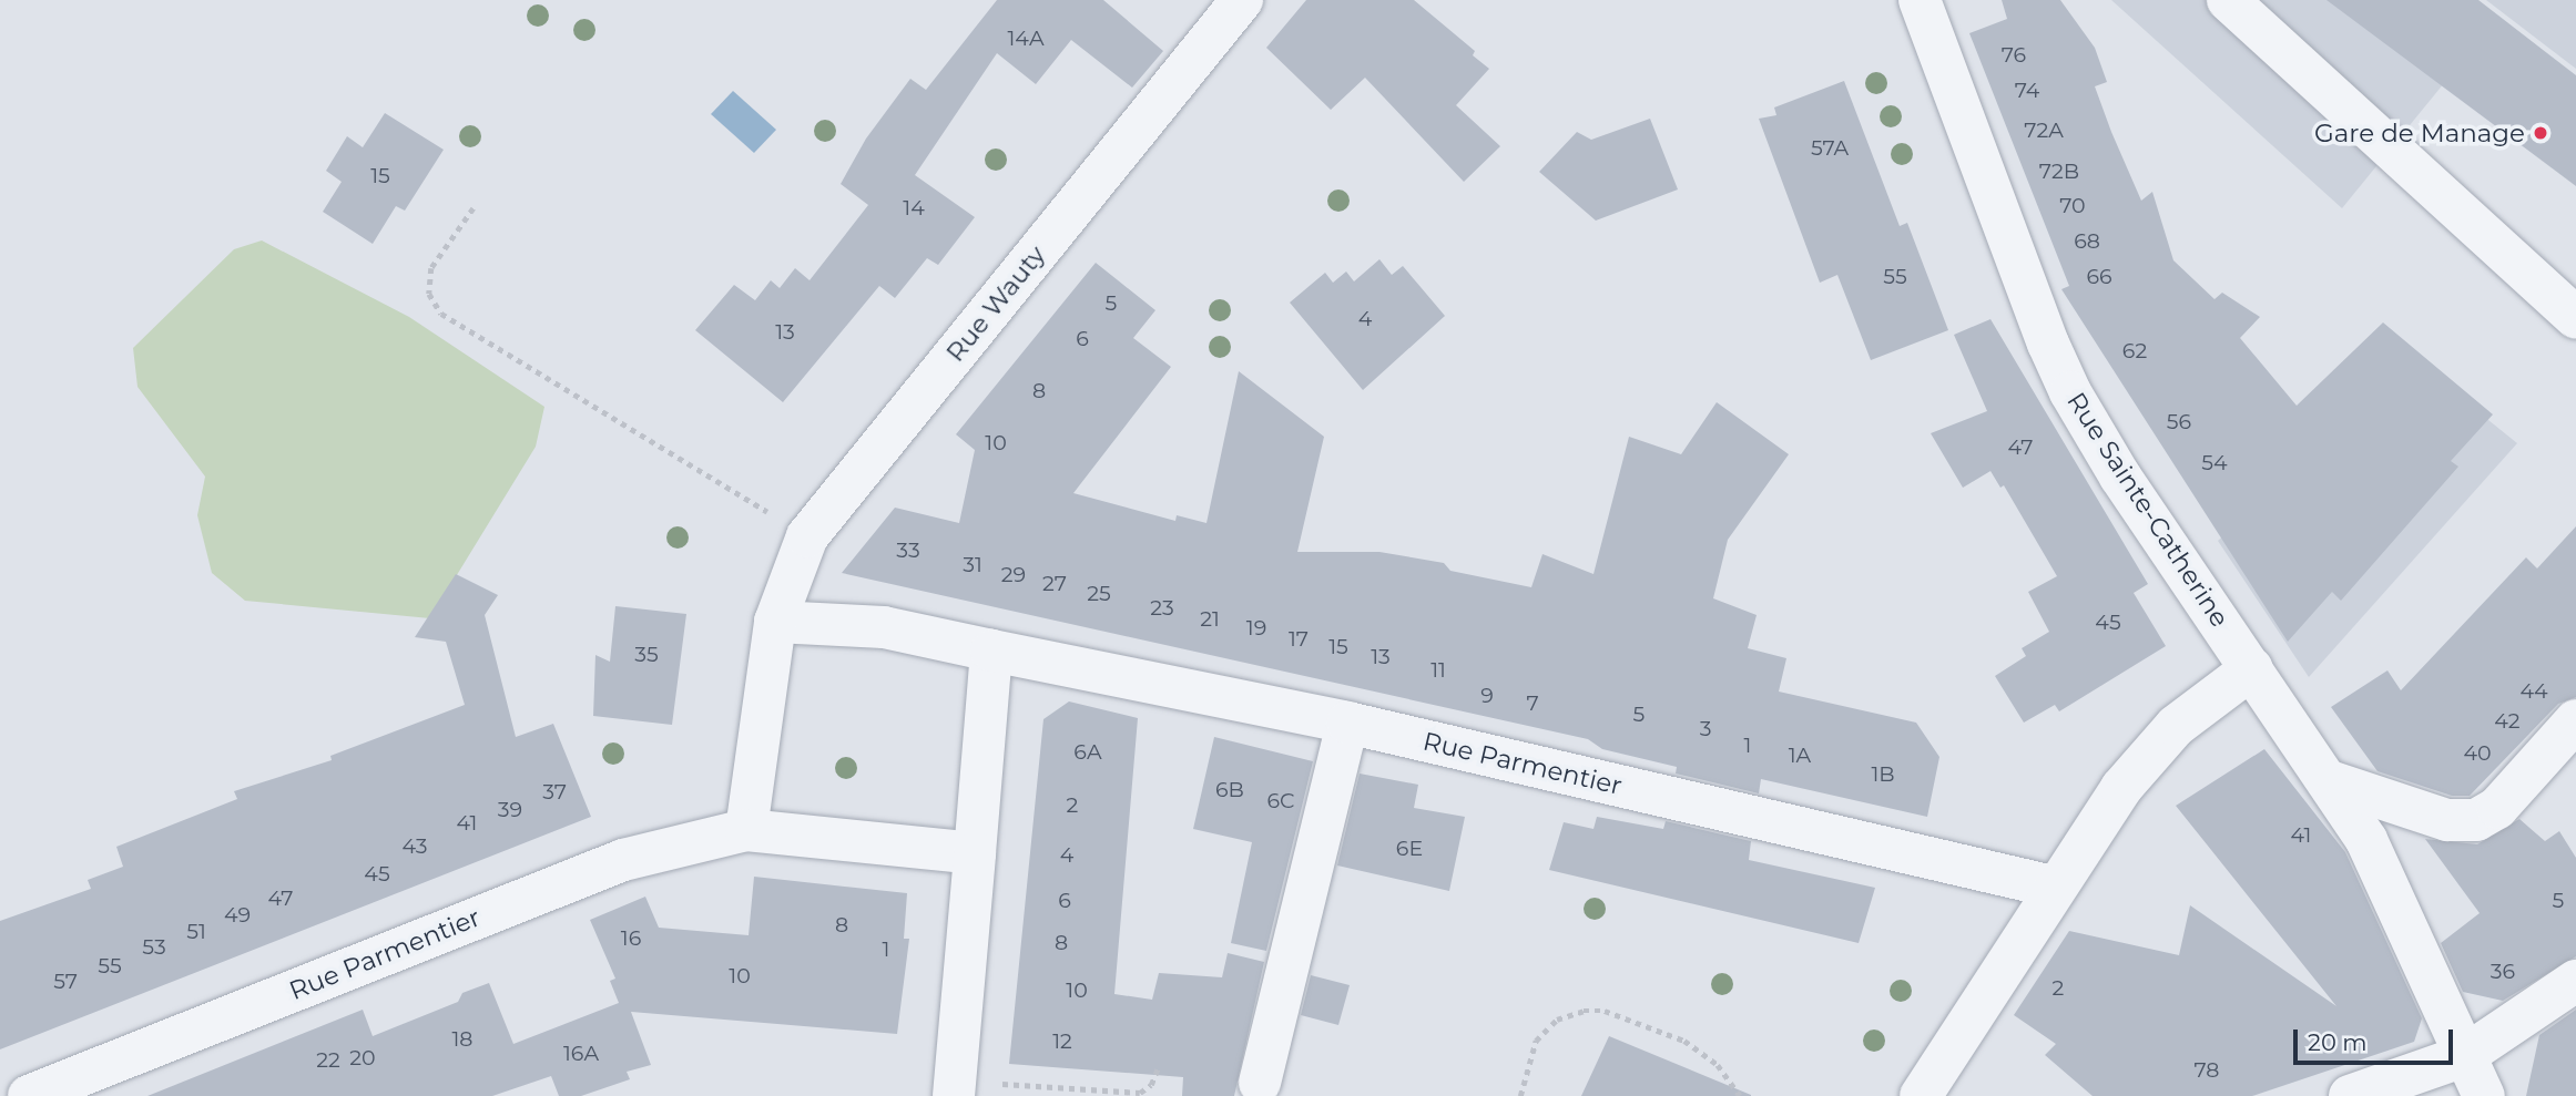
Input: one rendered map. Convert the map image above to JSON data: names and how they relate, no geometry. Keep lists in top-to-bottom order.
{
  "streets": {
    "street": ["Rue Wauty", "Rue Sainte-Catherine", "Rue Parmentier"]
  },
  "crossings": [
    ["Rue Wauty", "Rue Parmentier"]
  ],
  "places": ["Gare de Manage"],
  "house_numbers": [
    "14A",
    "76",
    "74",
    "72A",
    "57A",
    "72B",
    "15",
    "70",
    "14",
    "68",
    "55",
    "66",
    "5",
    "4",
    "13",
    "6",
    "62",
    "8",
    "56",
    "10",
    "47",
    "54",
    "33",
    "31",
    "29",
    "27",
    "25",
    "23",
    "21",
    "45",
    "19",
    "17",
    "15",
    "35",
    "13",
    "11",
    "44",
    "9",
    "7",
    "5",
    "42",
    "3",
    "1",
    "6A",
    "40",
    "1A",
    "1B",
    "6B",
    "37",
    "6C",
    "2",
    "39",
    "41",
    "41",
    "43",
    "6E",
    "4",
    "45",
    "47",
    "6",
    "5",
    "49",
    "8",
    "51",
    "16",
    "8",
    "53",
    "1",
    "55",
    "36",
    "10",
    "57",
    "2",
    "10",
    "18",
    "12",
    "16A",
    "20",
    "22",
    "78"
  ],
  "scale_bar": "20 m"
}
